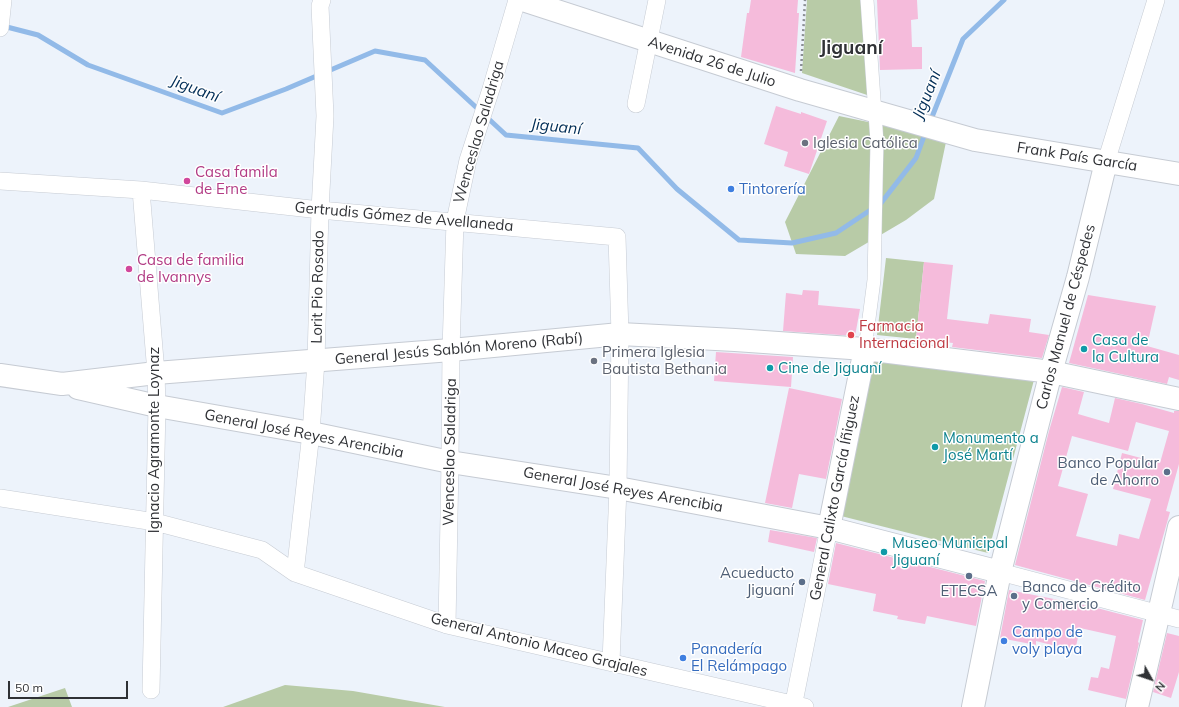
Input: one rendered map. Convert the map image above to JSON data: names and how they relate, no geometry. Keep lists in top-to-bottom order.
{
  "streets": {
    "street": [
      "Avenida 26 de Julio",
      "Wenceslao Saladriga",
      "Frank País García",
      "Gertrudis Gómez de Avellaneda",
      "Lorit Pio Rosado",
      "Carlos Manuel de Céspedes",
      "General Jesús Sablón Moreno (Rabí)",
      "General José Reyes Arencibia",
      "Ignacio Agramonte Loynaz",
      "General Calixto García Íñiguez",
      "General Antonio Maceo Grajales"
    ]
  },
  "crossings": [
    ["Avenida 26 de Julio", "Frank País García"],
    ["Avenida 26 de Julio", "General Calixto García Íñiguez"],
    ["Wenceslao Saladriga", "Gertrudis Gómez de Avellaneda"],
    ["Wenceslao Saladriga", "General Jesús Sablón Moreno (Rabí)"],
    ["Wenceslao Saladriga", "General José Reyes Arencibia"],
    ["Wenceslao Saladriga", "General Antonio Maceo Grajales"],
    ["Frank País García", "Carlos Manuel de Céspedes"],
    ["Gertrudis Gómez de Avellaneda", "Lorit Pio Rosado"],
    ["Gertrudis Gómez de Avellaneda", "General Jesús Sablón Moreno (Rabí)"],
    ["Gertrudis Gómez de Avellaneda", "Ignacio Agramonte Loynaz"],
    ["Lorit Pio Rosado", "General Jesús Sablón Moreno (Rabí)"],
    ["Lorit Pio Rosado", "General José Reyes Arencibia"],
    ["Lorit Pio Rosado", "General Antonio Maceo Grajales"],
    ["Carlos Manuel de Céspedes", "General Jesús Sablón Moreno (Rabí)"],
    ["Carlos Manuel de Céspedes", "General José Reyes Arencibia"],
    ["General Jesús Sablón Moreno (Rabí)", "General José Reyes Arencibia"],
    ["General Jesús Sablón Moreno (Rabí)", "Ignacio Agramonte Loynaz"],
    ["General Jesús Sablón Moreno (Rabí)", "General Calixto García Íñiguez"],
    ["General José Reyes Arencibia", "Ignacio Agramonte Loynaz"],
    ["General José Reyes Arencibia", "General Calixto García Íñiguez"],
    ["Ignacio Agramonte Loynaz", "General Antonio Maceo Grajales"],
    ["General Calixto García Íñiguez", "General Antonio Maceo Grajales"]
  ],
  "districts": ["Jiguaní"],
  "water": ["Jiguaní"],
  "places": [
    "Iglesia Católica",
    "Casa famila de Erne",
    "Tintorería",
    "Casa de familia de Ivannys",
    "Farmacia Internacional",
    "Casa de la Cultura",
    "Primera Iglesia Bautista Bethania",
    "Cine de Jiguaní",
    "Monumento a José Martí",
    "Banco Popular de Ahorro",
    "Museo Municipal Jiguaní",
    "ETECSA",
    "Acueducto Jiguaní",
    "Banco de Crédito y Comercio",
    "Campo de voly playa",
    "Panadería El Relámpago"
  ],
  "scale_bar": "50 m",
  "north": "bottom right"
}
